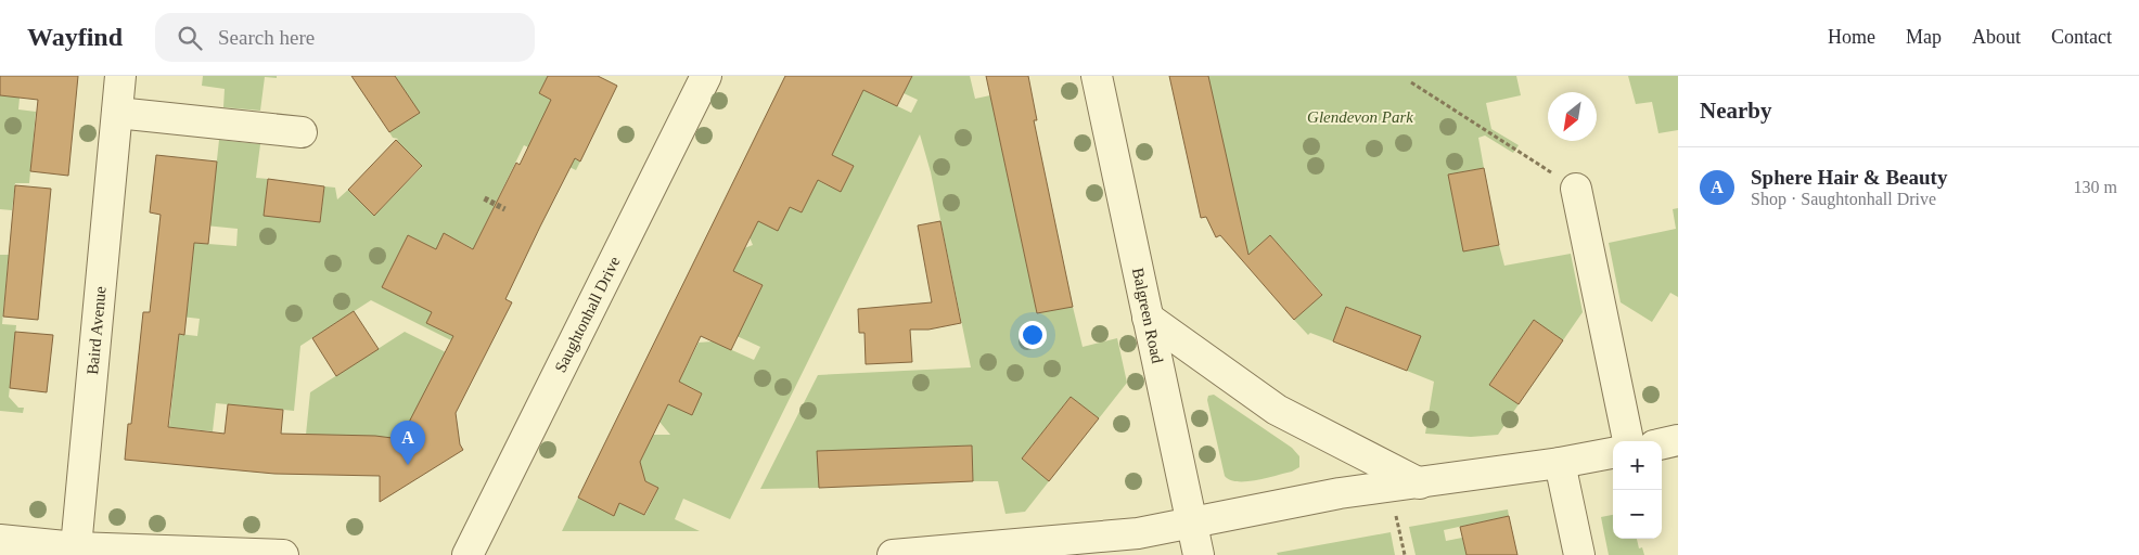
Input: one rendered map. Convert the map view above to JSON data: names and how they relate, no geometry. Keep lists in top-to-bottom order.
{
  "streets": {
    "street": ["Saughtonhall Drive", "Balgreen Road", "Baird Avenue"]
  },
  "parks": ["Glendevon Park"],
  "north": "bottom left",
  "page": {
    "header": "Wayfind",
    "search": "Search here",
    "nav": [
      "Home",
      "Map",
      "About",
      "Contact"
    ],
    "heading": "Nearby",
    "list": [
      {
        "mark": "A",
        "name": "Sphere Hair & Beauty",
        "note": "Shop · Saughtonhall Drive",
        "value": "130 m"
      }
    ],
    "pins": "A",
    "map_buttons": ["+", "−"]
  }
}
